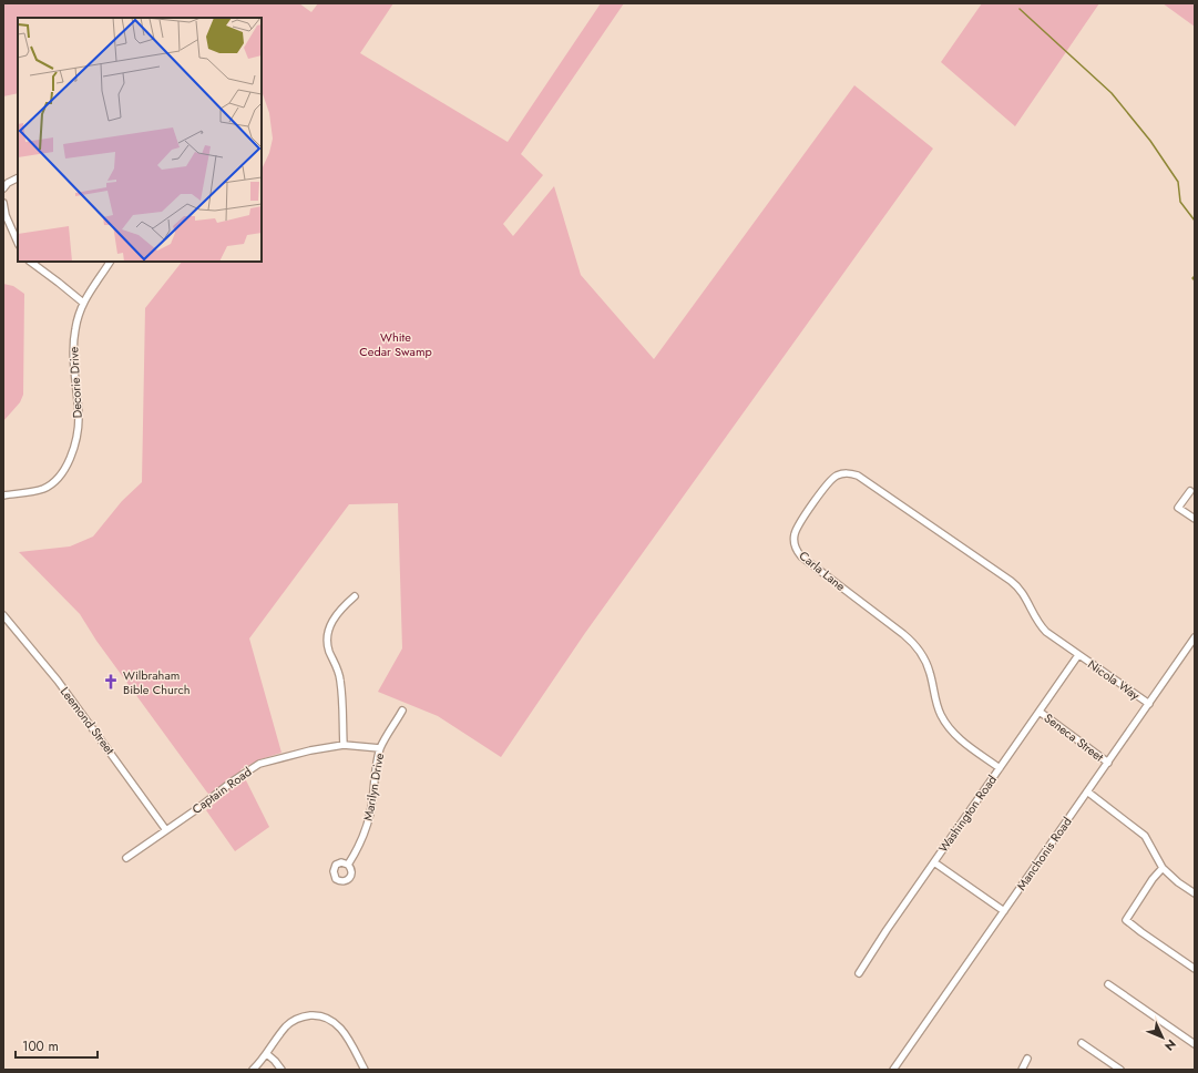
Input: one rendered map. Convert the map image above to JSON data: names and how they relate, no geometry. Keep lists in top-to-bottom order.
{
  "streets": {
    "street": [
      "Decorie Drive",
      "Carla Lane",
      "Nicola Way",
      "Leemond Street",
      "Seneca Street",
      "Marilyn Drive",
      "Captain Road",
      "Washington Road",
      "Manchonis Road"
    ]
  },
  "crossings": [
    ["Carla Lane", "Nicola Way"],
    ["Carla Lane", "Washington Road"],
    ["Nicola Way", "Washington Road"],
    ["Nicola Way", "Manchonis Road"],
    ["Leemond Street", "Captain Road"],
    ["Seneca Street", "Washington Road"],
    ["Seneca Street", "Manchonis Road"],
    ["Marilyn Drive", "Captain Road"]
  ],
  "parks": ["White Cedar Swamp"],
  "places": {
    "church": ["Wilbraham Bible Church"]
  },
  "scale_bar": "100 m",
  "north": "bottom right"
}
